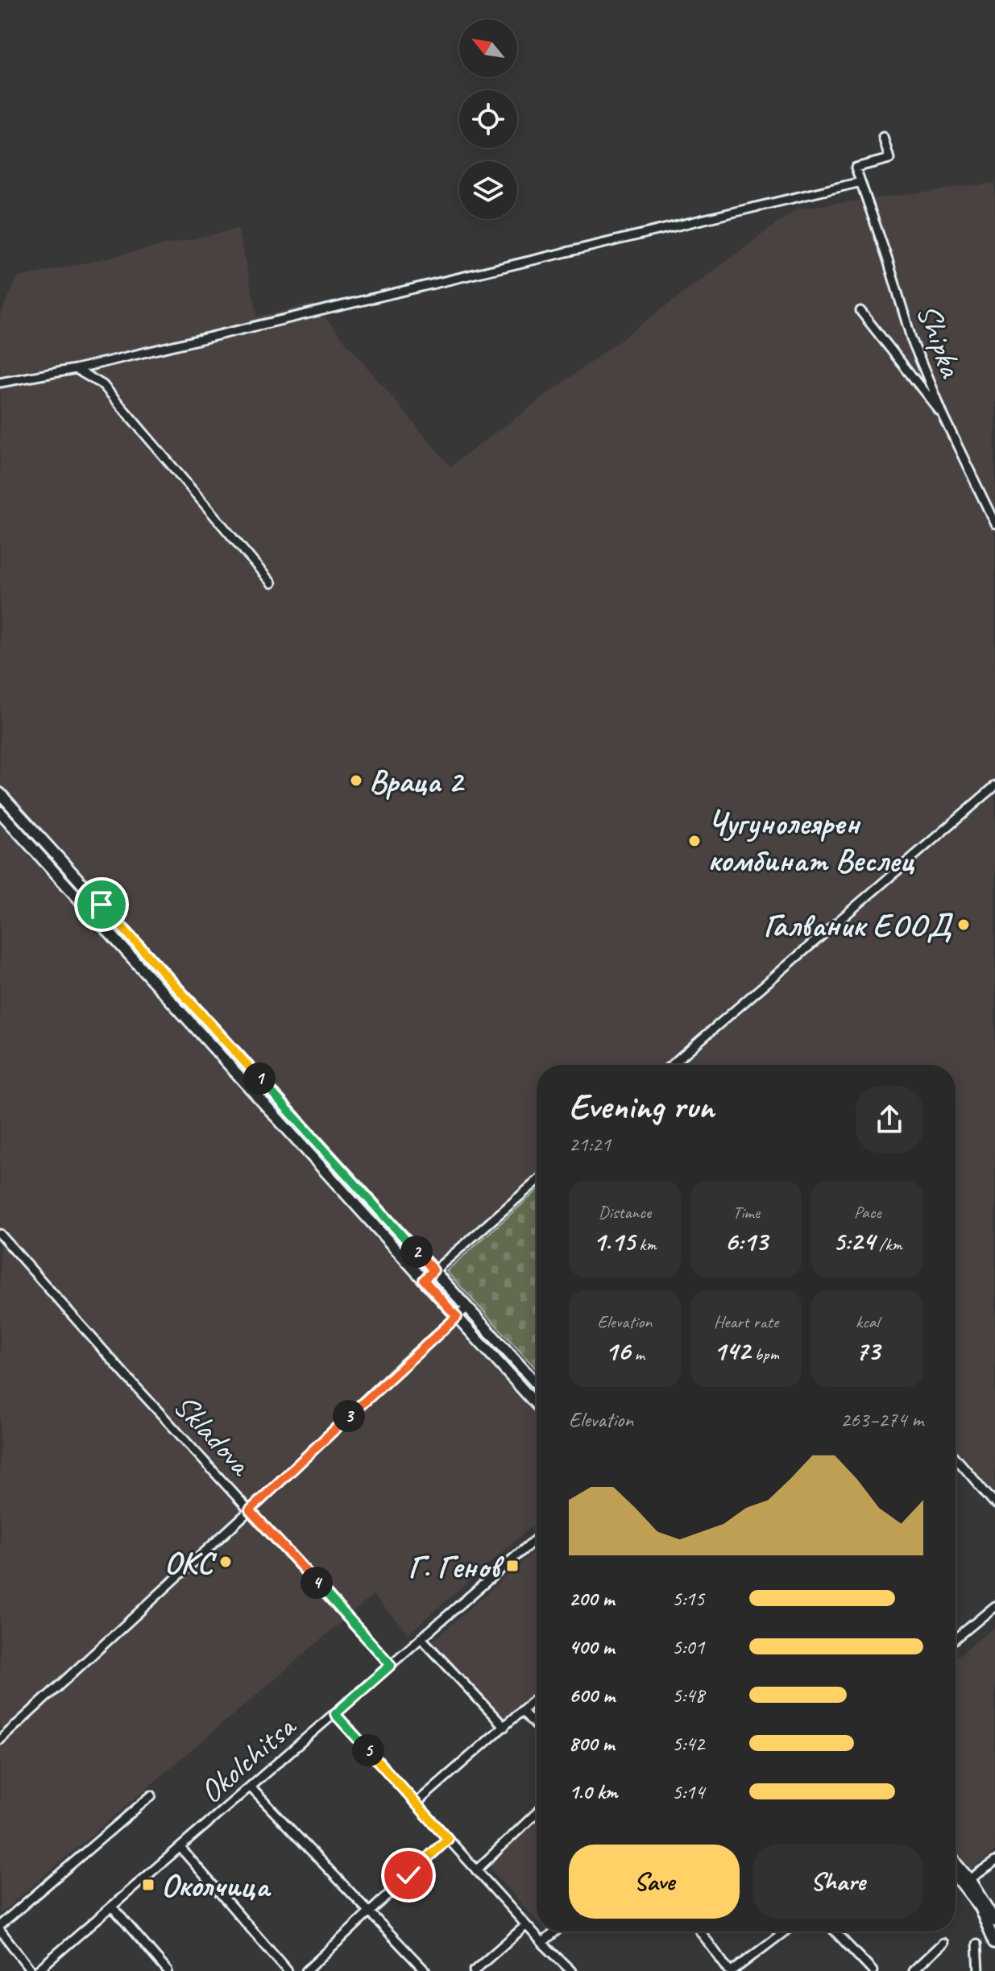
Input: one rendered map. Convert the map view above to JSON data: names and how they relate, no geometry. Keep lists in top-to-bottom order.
{
  "streets": {
    "street": ["Shipka", "Skladova", "Okolchitsa"]
  },
  "crossings": [
    ["Skladova", "Okolchitsa"]
  ],
  "places": {
    "other": [
      "Враца 2",
      "Чугунолеярен комбинат Веслец",
      "Галваник ЕООД",
      "OKC"
    ],
    "transit": ["Г. Генов", "Околчица"]
  },
  "north": "top left",
  "page": {
    "pins": [
      "1",
      "2",
      "3",
      "4",
      "5"
    ],
    "heading": ["Evening run", "21:21"],
    "stats": [
      ["Distance", "1.15 km"],
      ["Time", "6:13"],
      ["Pace", "5:24 /km"],
      ["Elevation", "16 m"],
      ["Heart rate", "142 bpm"],
      ["kcal", "73"]
    ],
    "chart": ["Elevation", "263–274 m"],
    "list": [
      {
        "name": "200 m",
        "note": "5:15"
      },
      {
        "name": "400 m",
        "note": "5:01"
      },
      {
        "name": "600 m",
        "note": "5:48"
      },
      {
        "name": "800 m",
        "note": "5:42"
      },
      {
        "name": "1.0 km",
        "note": "5:14"
      }
    ],
    "buttons": ["Save", "Share"]
  }
}
